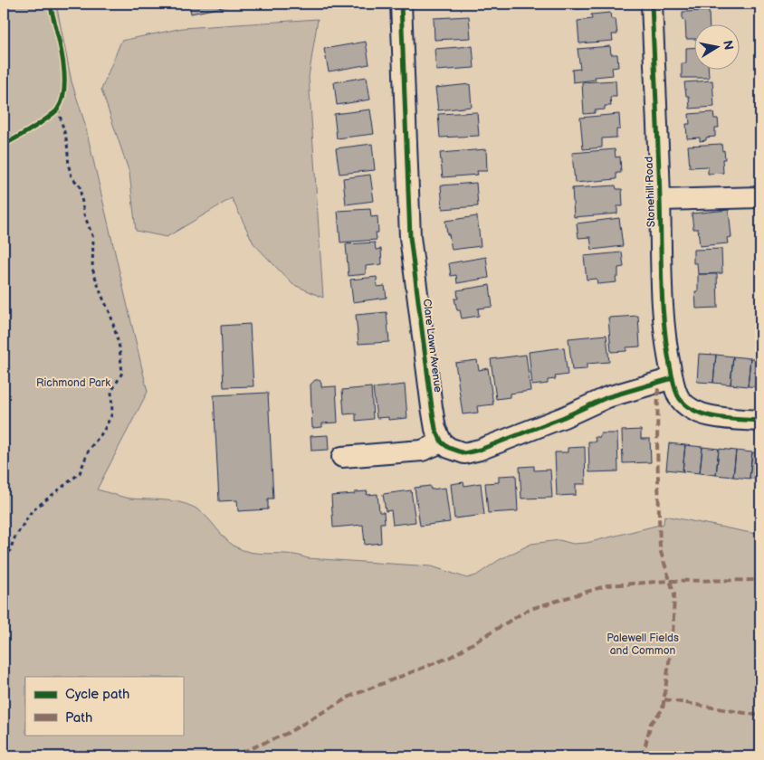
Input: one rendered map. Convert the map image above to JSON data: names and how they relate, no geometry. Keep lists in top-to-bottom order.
{
  "streets": {
    "street": ["Stonehill Road", "Clare Lawn Avenue"]
  },
  "parks": ["Richmond Park", "Palewell Fields and Common"],
  "legend": ["Cycle path", "Path"],
  "north": "right"
}
